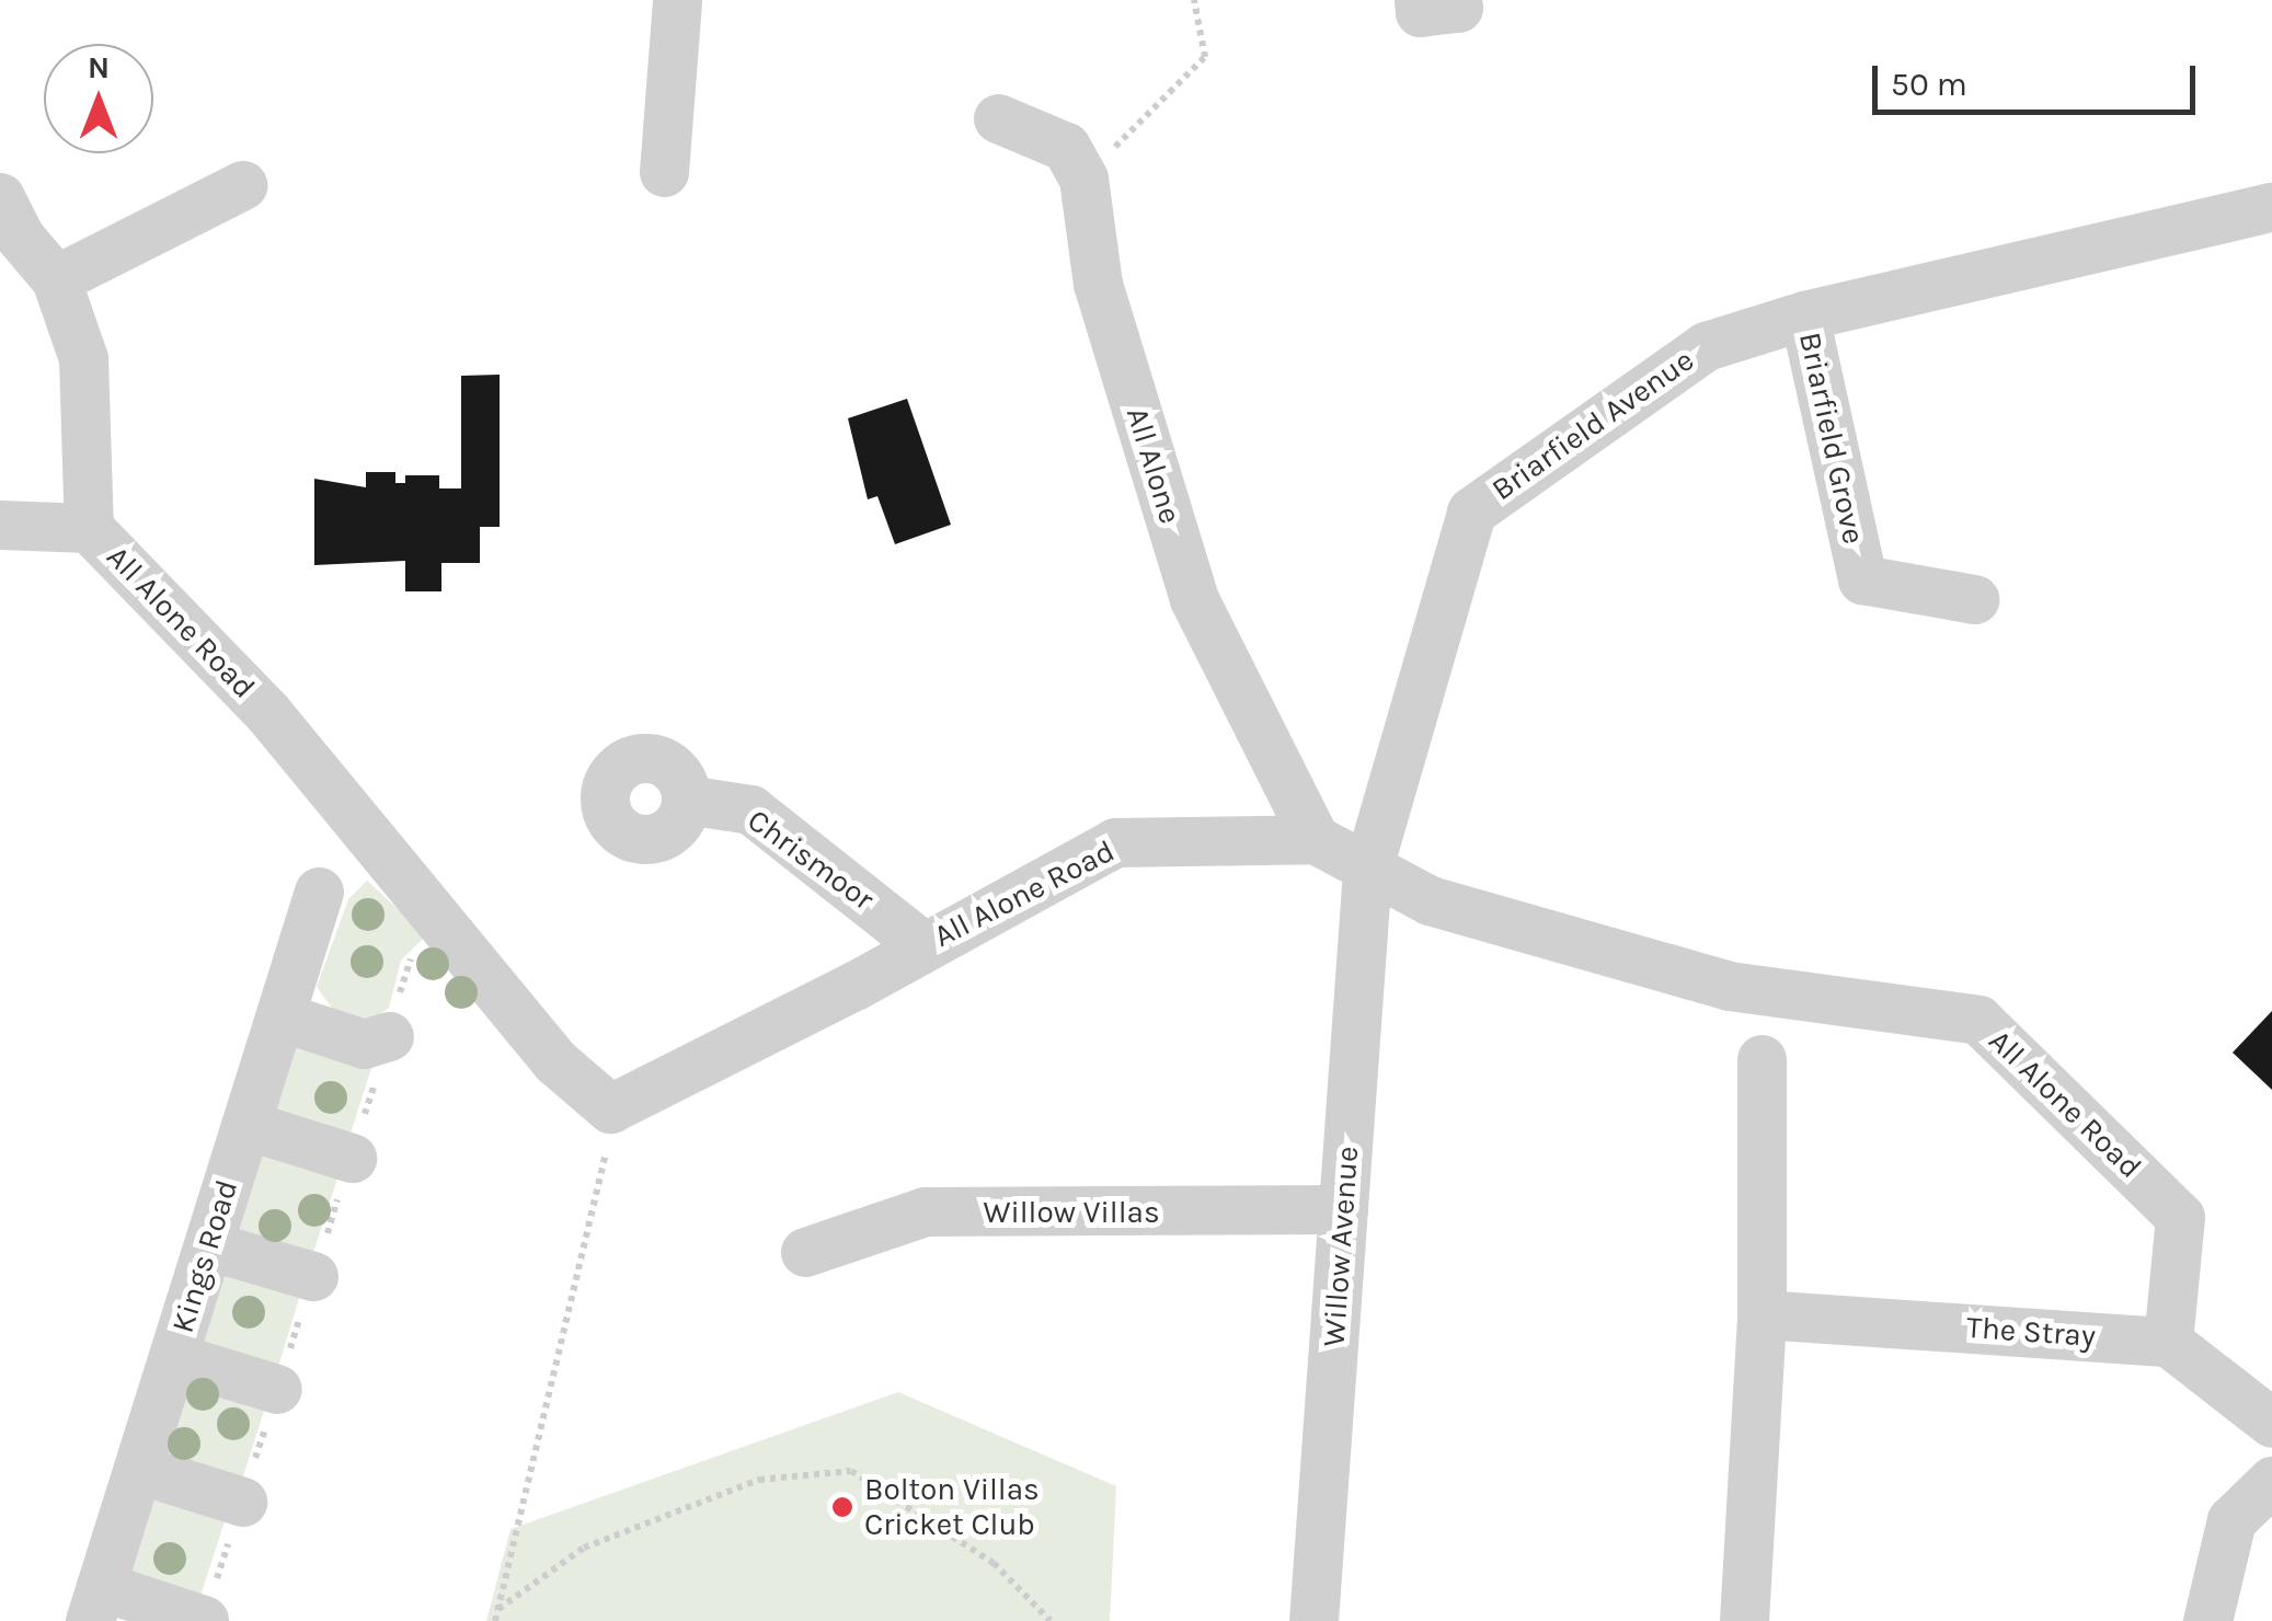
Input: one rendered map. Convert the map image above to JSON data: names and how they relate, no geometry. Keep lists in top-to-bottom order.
{
  "streets": {
    "street": [
      "Briarfield Avenue",
      "Briarfield Grove",
      "All Alone",
      "All Alone Road",
      "Chrismoor",
      "Willow Villas",
      "Willow Avenue",
      "Kings Road",
      "The Stray"
    ]
  },
  "crossings": [
    ["Briarfield Avenue", "Briarfield Grove"],
    ["Briarfield Avenue", "All Alone Road"],
    ["Briarfield Avenue", "Willow Avenue"],
    ["All Alone", "All Alone Road"],
    ["All Alone Road", "Chrismoor"],
    ["All Alone Road", "Willow Avenue"],
    ["All Alone Road", "The Stray"],
    ["Willow Villas", "Willow Avenue"]
  ],
  "places": ["Bolton Villas Cricket Club"],
  "scale_bar": "50 m",
  "north": "top"
}
